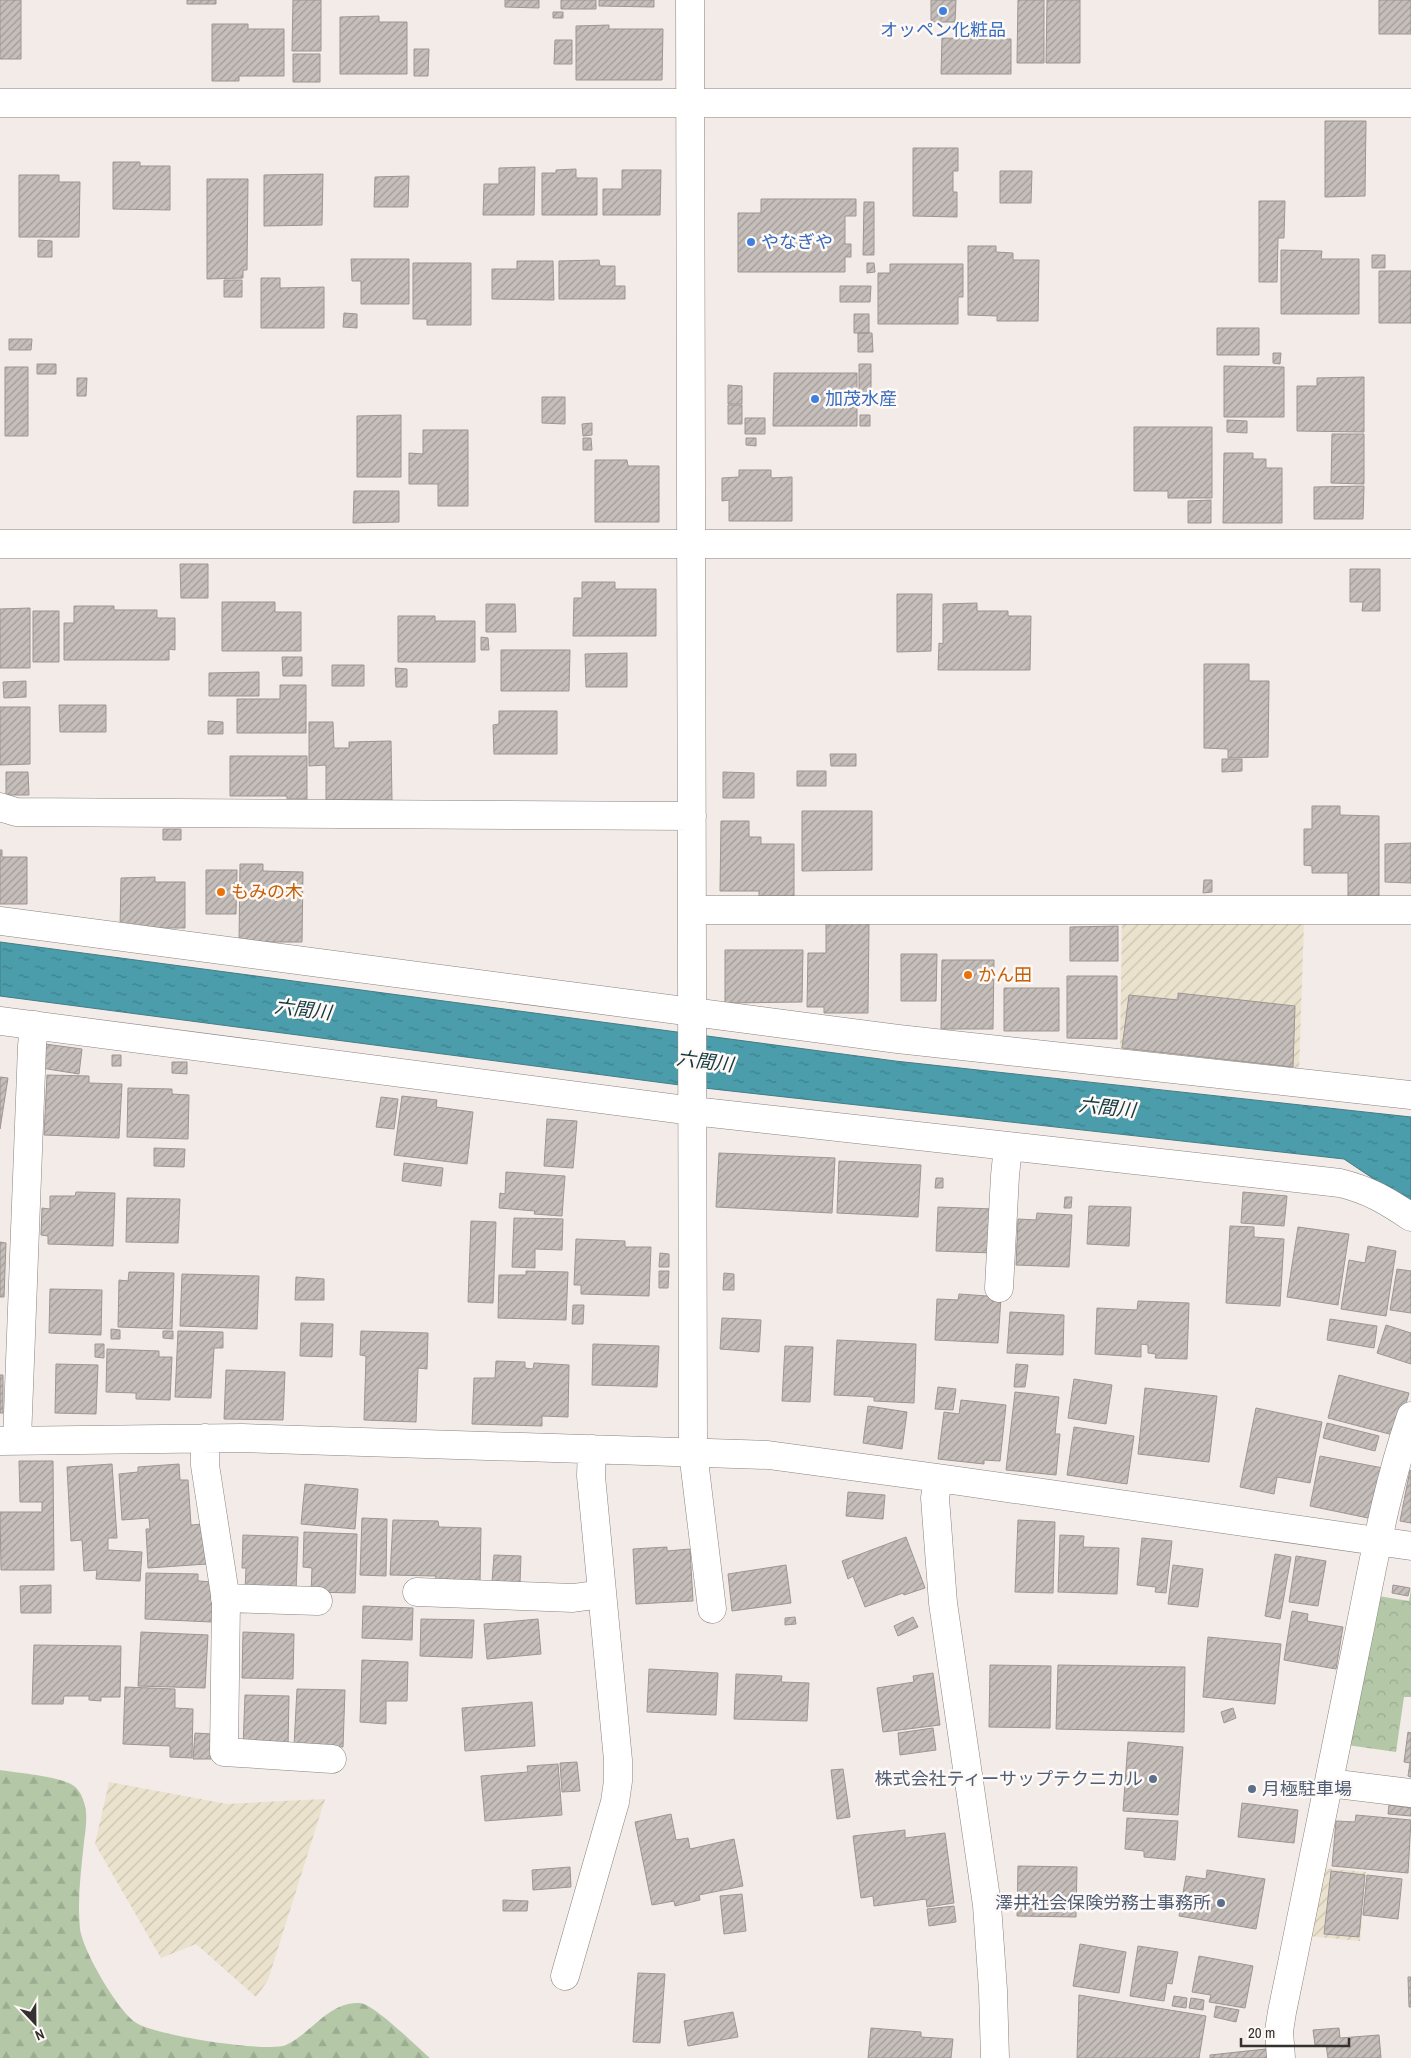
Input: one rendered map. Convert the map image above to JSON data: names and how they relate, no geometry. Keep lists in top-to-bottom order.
{
  "water": ["六間川"],
  "places": [
    "オッペン化粧品",
    "やなぎや",
    "加茂水産",
    "もみの木",
    "かん田",
    "株式会社ティーサップテクニカル",
    "月極駐車場",
    "澤井社会保険労務士事務所"
  ],
  "scale_bar": "20 m",
  "north": "bottom"
}
